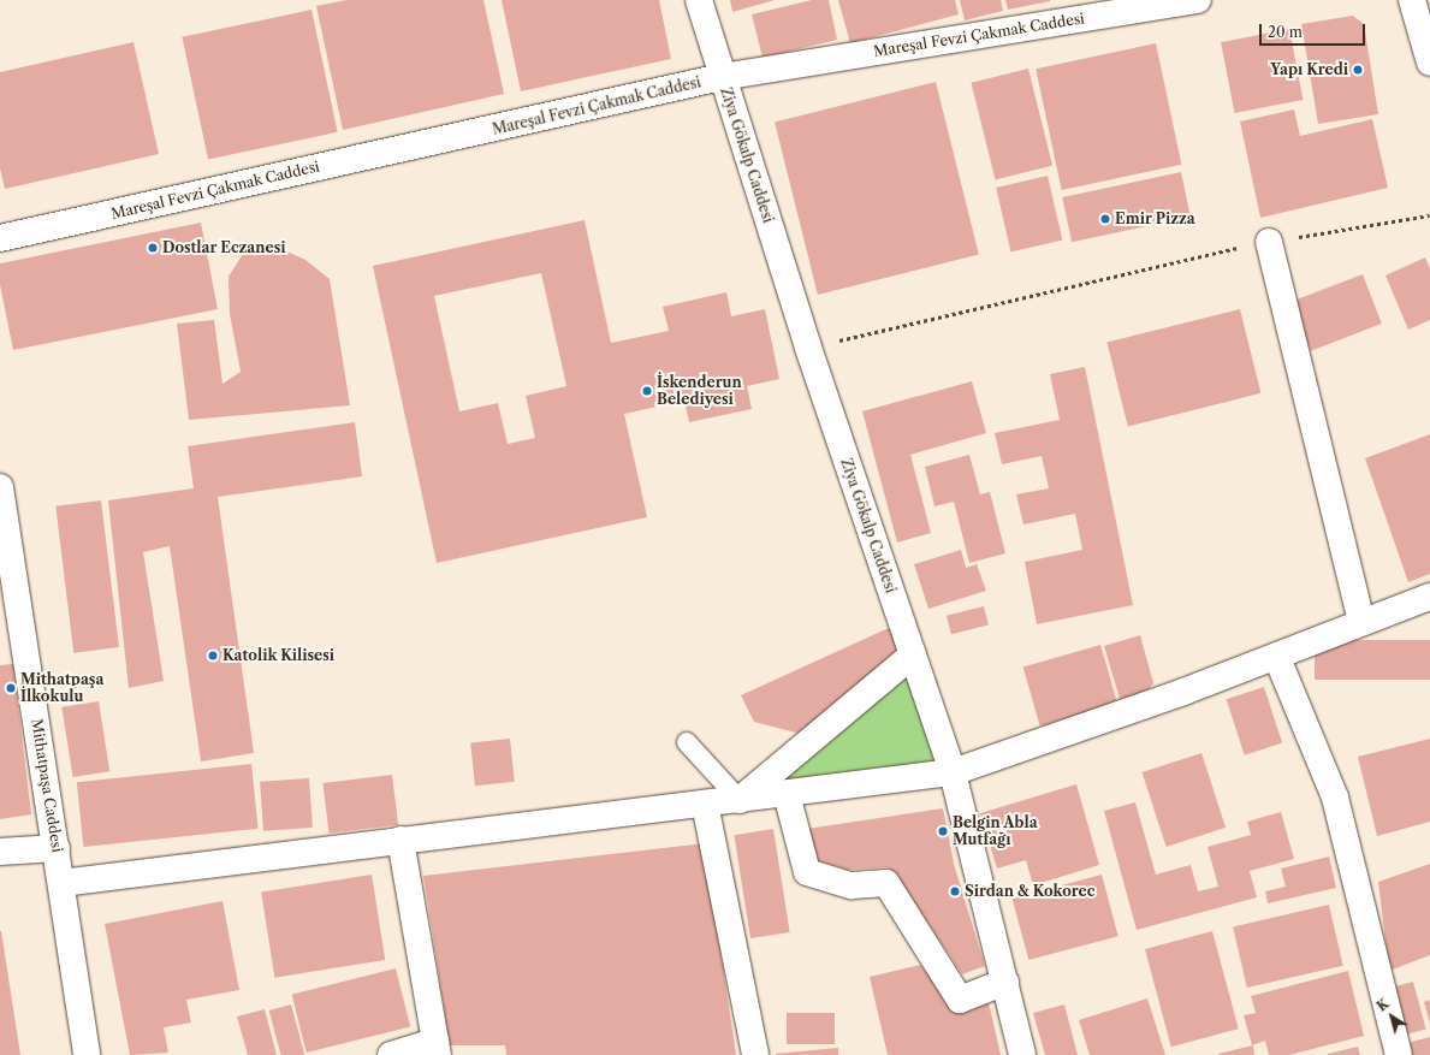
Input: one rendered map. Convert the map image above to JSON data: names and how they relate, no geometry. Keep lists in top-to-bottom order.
{
  "streets": {
    "street": ["Mareşal Fevzi Çakmak Caddesi", "Ziya Gökalp Caddesi", "Mithatpaşa Caddesi"]
  },
  "crossings": [
    ["Mareşal Fevzi Çakmak Caddesi", "Ziya Gökalp Caddesi"]
  ],
  "places": [
    "Yapı Kredi",
    "Emir Pizza",
    "Dostlar Eczanesi",
    "İskenderun Belediyesi",
    "Katolik Kilisesi",
    "Mithatpaşa İlkokulu",
    "Belgin Abla Mutfağı",
    "Sirdan & Kokorec"
  ],
  "scale_bar": "20 m",
  "north": "top left"
}
